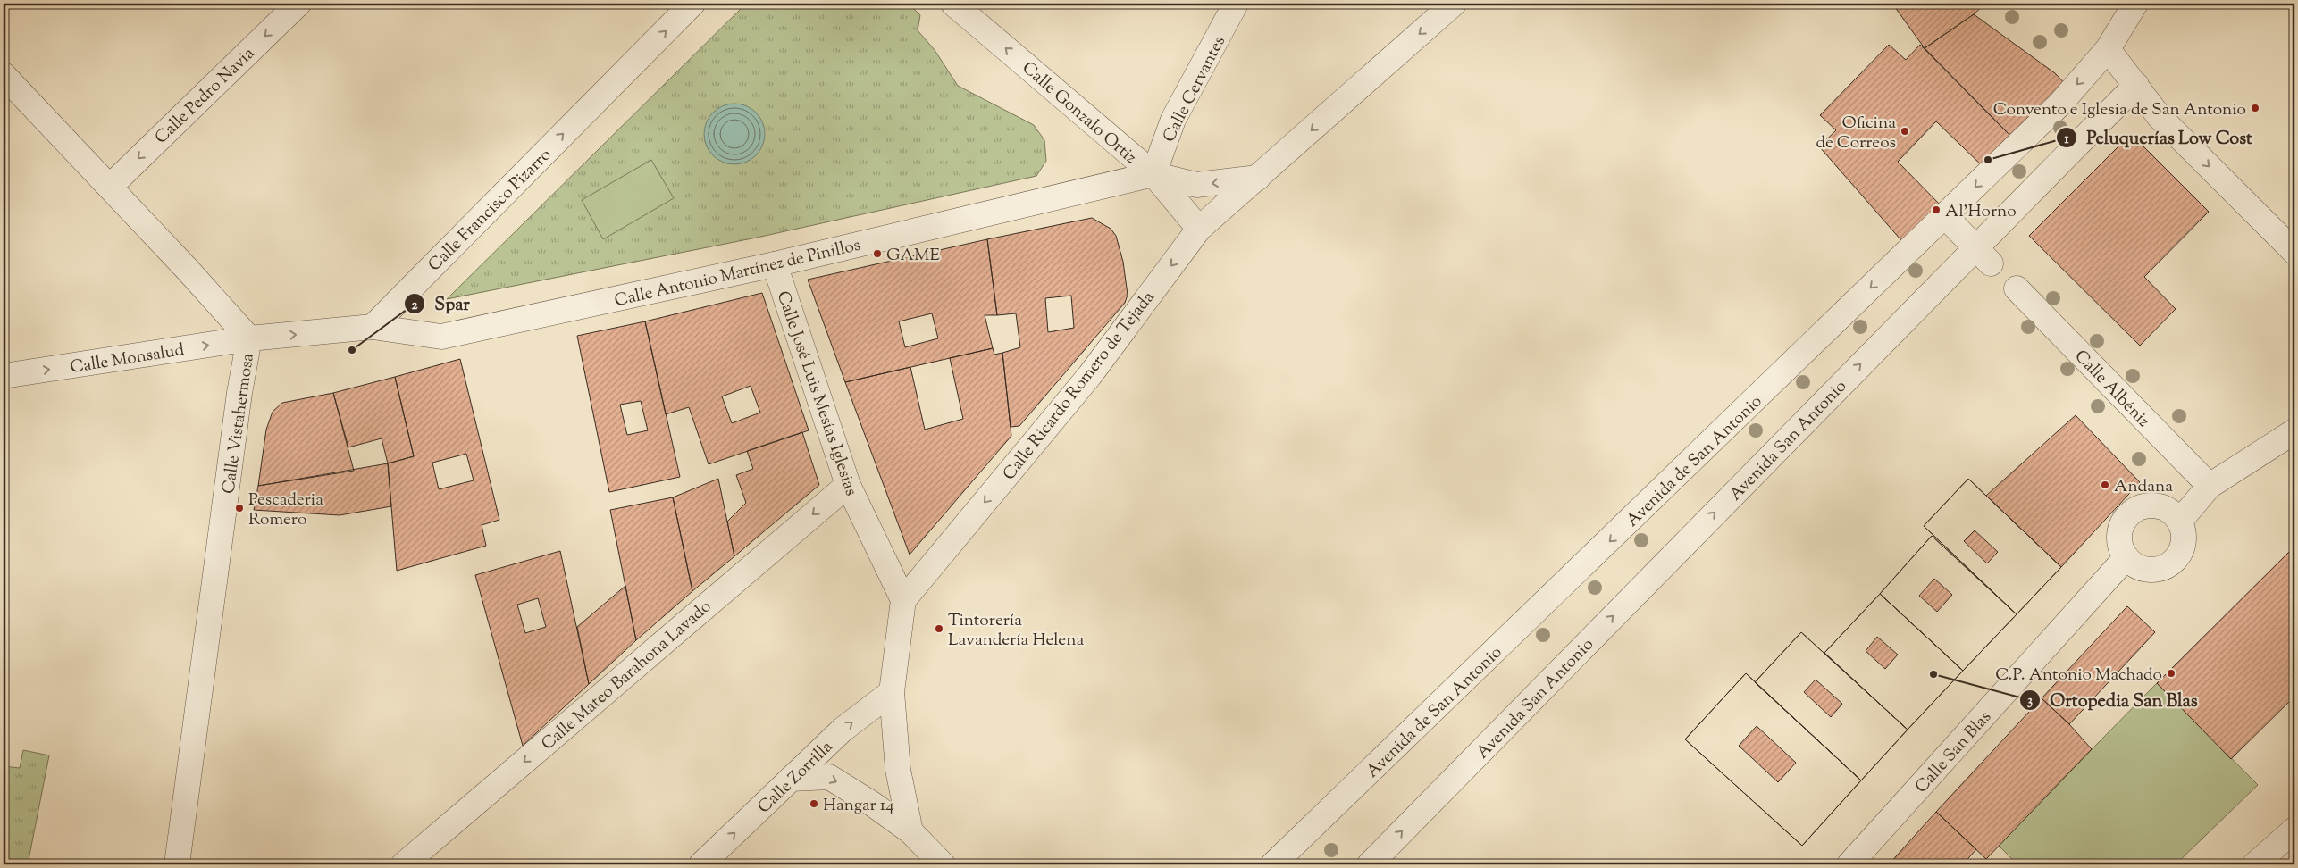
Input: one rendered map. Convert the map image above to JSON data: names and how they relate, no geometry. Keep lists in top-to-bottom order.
{
  "streets": {
    "street": [
      "Calle Cervantes",
      "Calle Pedro Navia",
      "Calle Gonzalo Ortiz",
      "Calle Francisco Pizarro",
      "Calle Antonio Martínez de Pinillos",
      "Calle Monsalud",
      "Calle Ricardo Romero de Tejada",
      "Calle Albéniz",
      "Calle José Luis Mesías Iglesias",
      "Calle Vistahermosa",
      "Avenida San Antonio",
      "Avenida de San Antonio",
      "Calle Mateo Barahona Lavado",
      "Calle San Blas",
      "Calle Zorrilla"
    ]
  },
  "crossings": [
    ["Calle Cervantes", "Calle Gonzalo Ortiz"],
    ["Calle Cervantes", "Calle Antonio Martínez de Pinillos"],
    ["Calle Pedro Navia", "Calle Vistahermosa"],
    ["Calle Gonzalo Ortiz", "Calle Antonio Martínez de Pinillos"],
    ["Calle Gonzalo Ortiz", "Calle Ricardo Romero de Tejada"],
    ["Calle Francisco Pizarro", "Calle Antonio Martínez de Pinillos"],
    ["Calle Antonio Martínez de Pinillos", "Calle José Luis Mesías Iglesias"],
    ["Calle Monsalud", "Calle Vistahermosa"],
    ["Calle Ricardo Romero de Tejada", "Calle José Luis Mesías Iglesias"],
    ["Calle José Luis Mesías Iglesias", "Calle Mateo Barahona Lavado"]
  ],
  "one_way": [
    "Calle Pedro Navia",
    "Calle Gonzalo Ortiz",
    "Calle Francisco Pizarro",
    "Calle Monsalud",
    "Calle Ricardo Romero de Tejada",
    "Avenida San Antonio",
    "Avenida de San Antonio",
    "Calle Mateo Barahona Lavado",
    "Calle Zorrilla"
  ],
  "places": [
    "Convento e Iglesia de San Antonio",
    "Oficina de Correos",
    "Peluquerías Low Cost",
    "Al'Horno",
    "GAME",
    "Spar",
    "Andana",
    "Pescaderia Romero",
    "Tintorería Lavandería Helena",
    "C.P. Antonio Machado",
    "Ortopedia San Blas",
    "Hangar 14"
  ]
}
